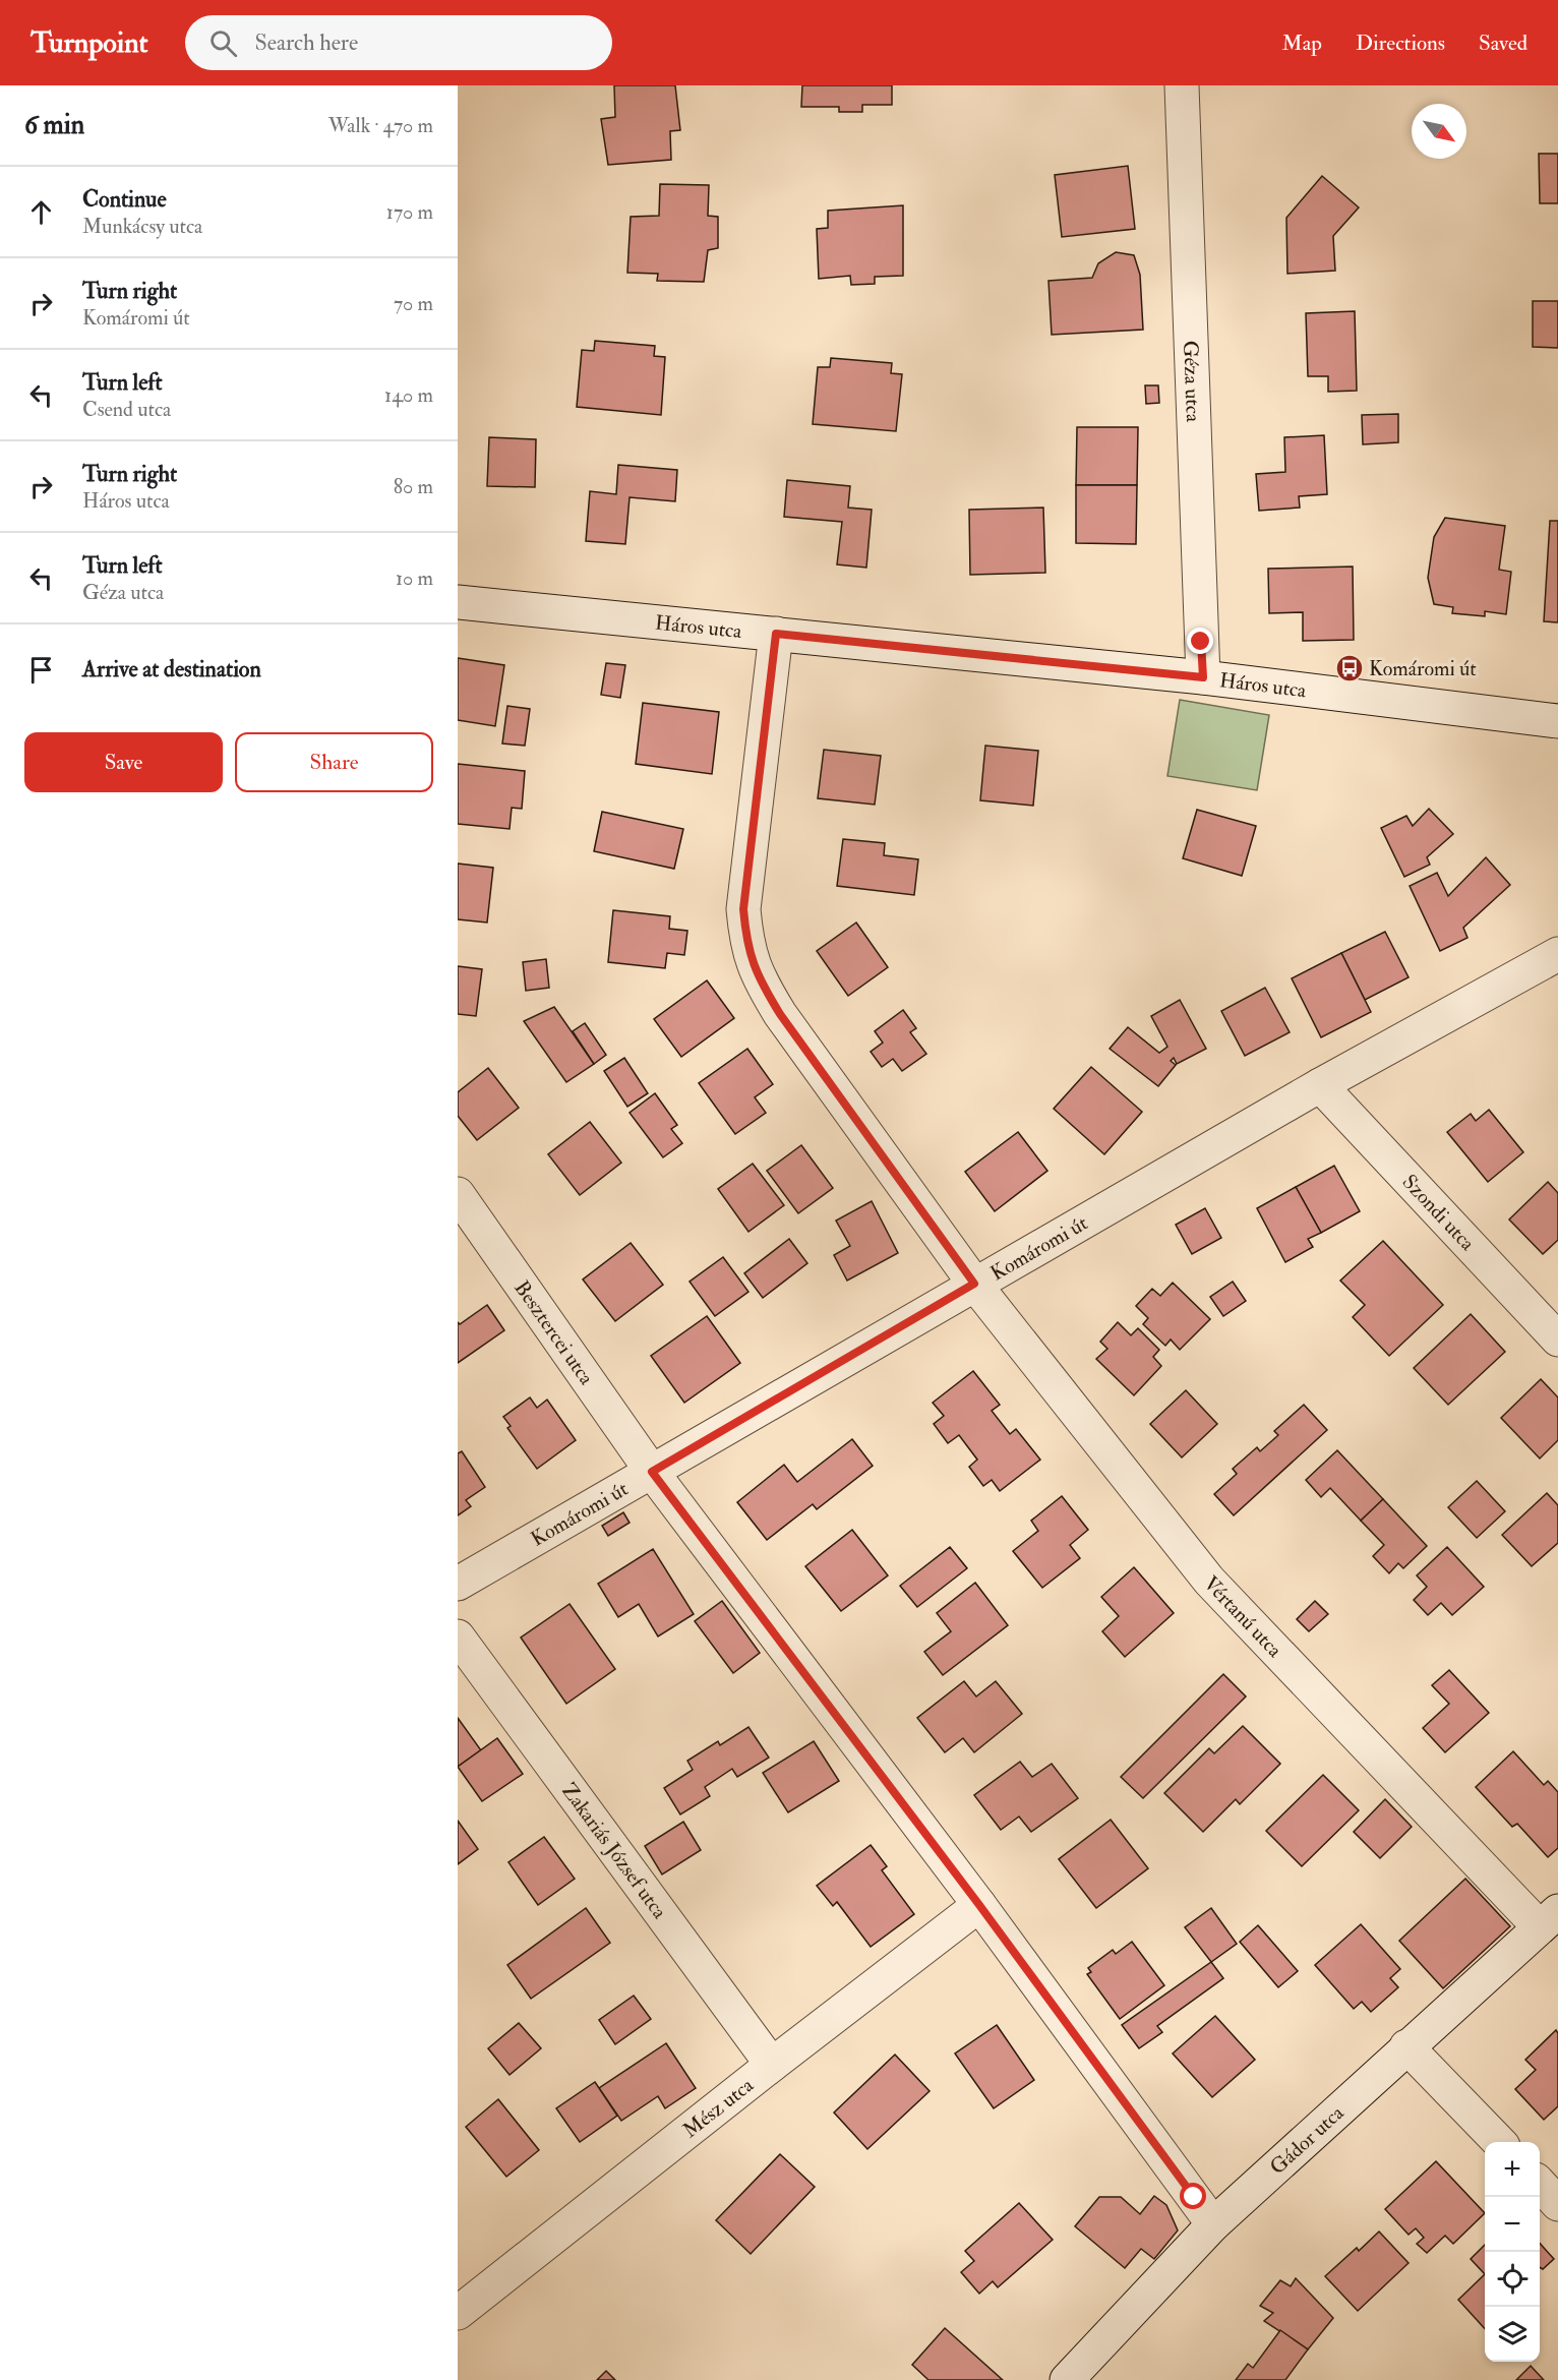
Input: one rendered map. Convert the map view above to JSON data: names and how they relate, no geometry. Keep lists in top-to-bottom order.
{
  "streets": {
    "street": [
      "Géza utca",
      "Háros utca",
      "Szondi utca",
      "Komáromi út",
      "Besztercei utca",
      "Vértanú utca",
      "Zakariás József utca",
      "Mész utca",
      "Gádor utca"
    ]
  },
  "crossings": [
    ["Géza utca", "Háros utca"],
    ["Háros utca", "Vértanú utca"],
    ["Szondi utca", "Komáromi út"],
    ["Komáromi út", "Besztercei utca"],
    ["Komáromi út", "Vértanú utca"],
    ["Besztercei utca", "Mész utca"],
    ["Besztercei utca", "Gádor utca"],
    ["Vértanú utca", "Gádor utca"],
    ["Zakariás József utca", "Mész utca"]
  ],
  "places": {
    "bus stop": ["Komáromi út"]
  },
  "north": "bottom right",
  "page": {
    "header": "Turnpoint",
    "search": "Search here",
    "nav": ["Map", "Directions", "Saved"],
    "heading": ["6 min", "Walk · 470 m"],
    "list": [
      ["Continue", "Munkácsy utca", "170 m"],
      ["Turn right", "Komáromi út", "70 m"],
      ["Turn left", "Csend utca", "140 m"],
      ["Turn right", "Háros utca", "80 m"],
      ["Turn left", "Géza utca", "10 m"],
      "Arrive at destination"
    ],
    "buttons": ["Save", "Share"],
    "map_buttons": ["+", "−"]
  }
}
